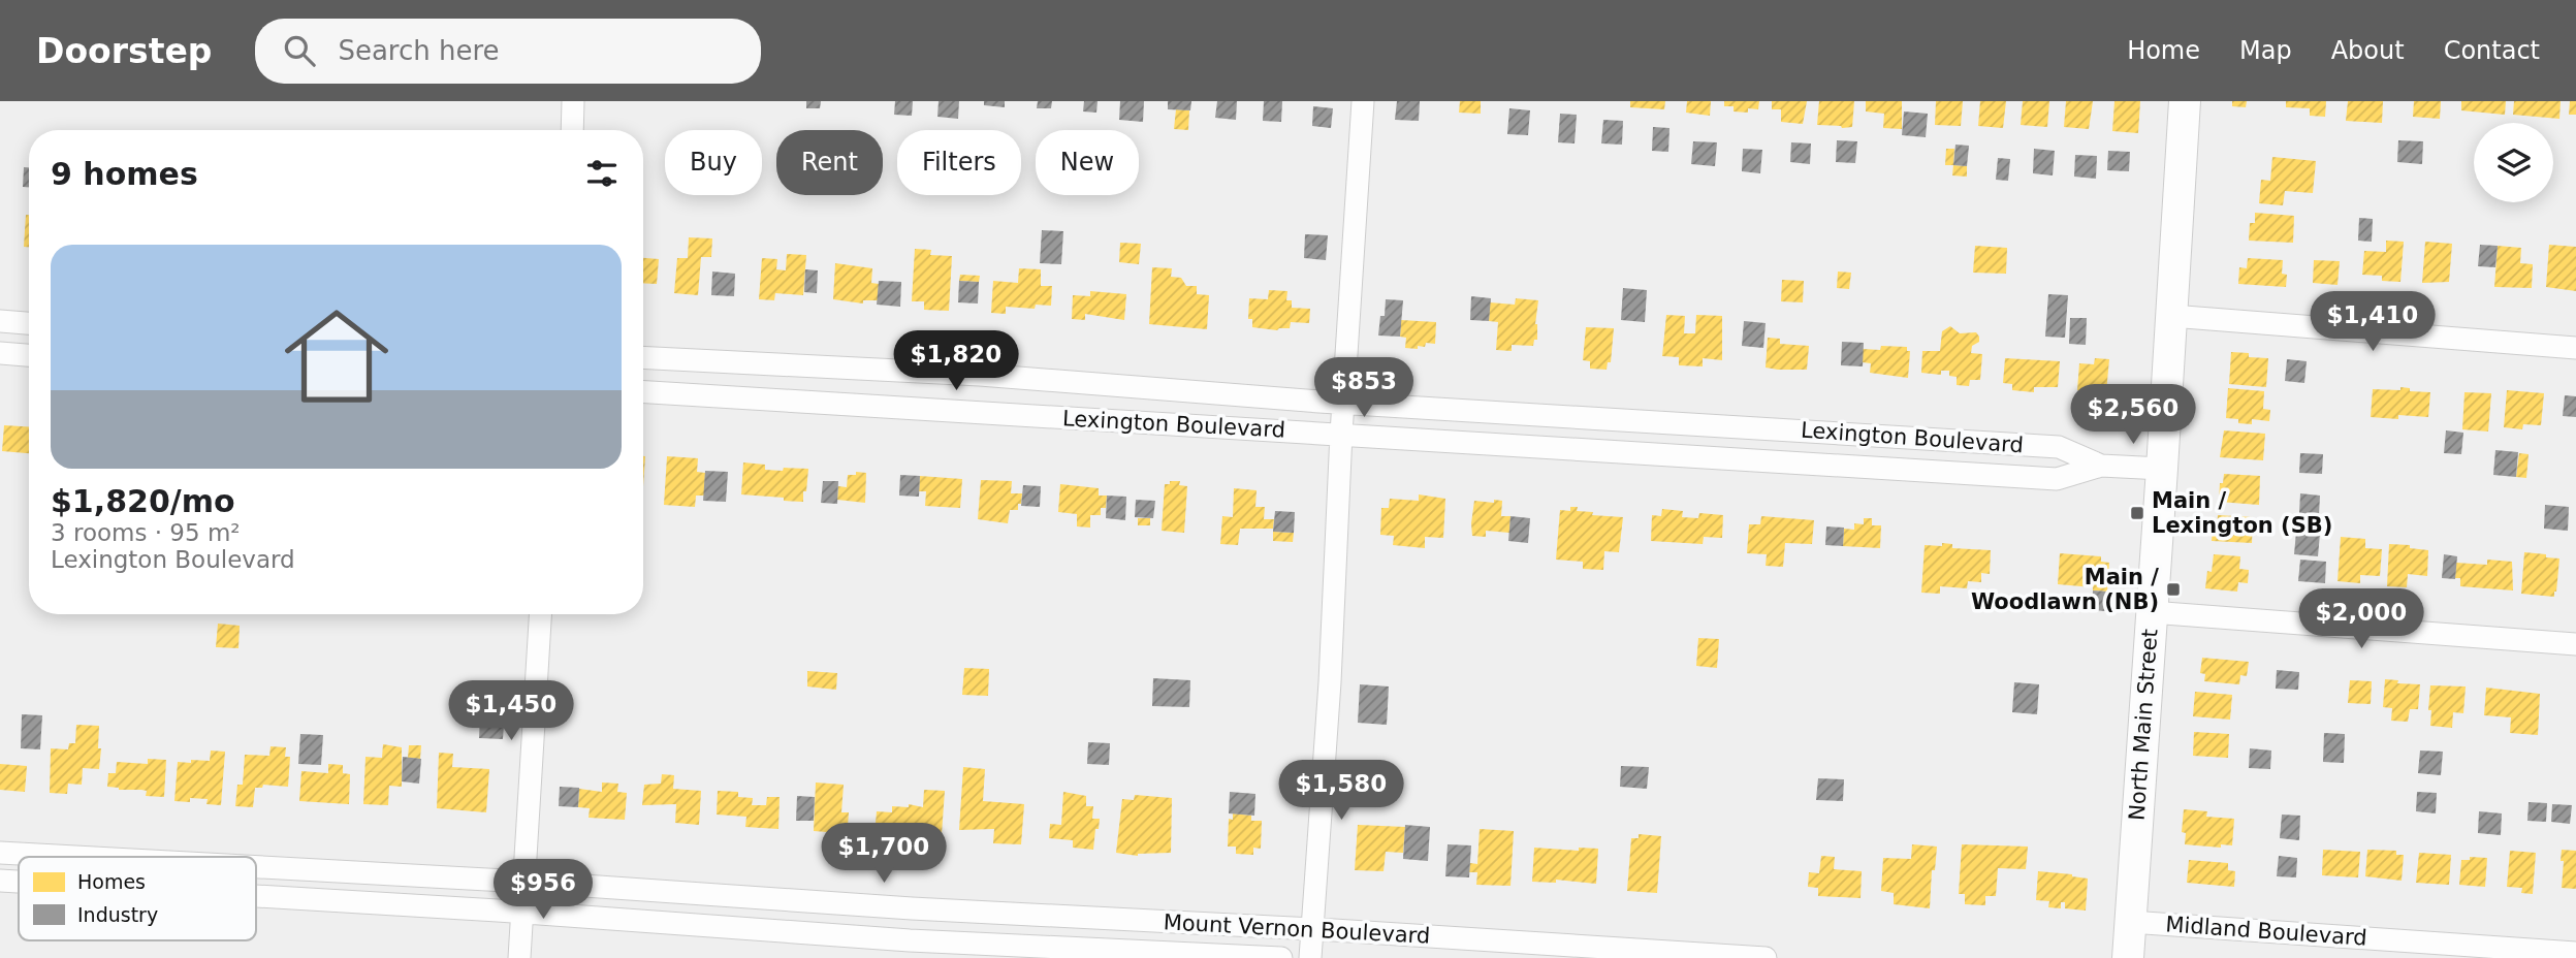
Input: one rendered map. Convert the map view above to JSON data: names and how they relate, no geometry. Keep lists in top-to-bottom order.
{
  "streets": {
    "main road": ["North Main Street"],
    "street": ["Lexington Boulevard", "Mount Vernon Boulevard", "Midland Boulevard"]
  },
  "crossings": [
    ["Lexington Boulevard", "North Main Street"],
    ["North Main Street", "Midland Boulevard"]
  ],
  "places": {
    "transit": ["Main / Lexington (SB)", "Main / Woodlawn (NB)"]
  },
  "legend": ["Homes", "Industry"],
  "page": {
    "header": "Doorstep",
    "search": "Search here",
    "nav": [
      "Home",
      "Map",
      "About",
      "Contact"
    ],
    "chip": [
      "Buy",
      "Rent",
      "Filters",
      "New"
    ],
    "heading": "9 homes",
    "list": [
      {
        "name": "$1,820/mo",
        "note": "3 rooms · 95 m² · Lexington Boulevard"
      }
    ],
    "price": [
      "$1,410",
      "$1,820",
      "$853",
      "$2,560",
      "$2,000",
      "$1,450",
      "$1,580",
      "$1,700",
      "$956"
    ]
  }
}
